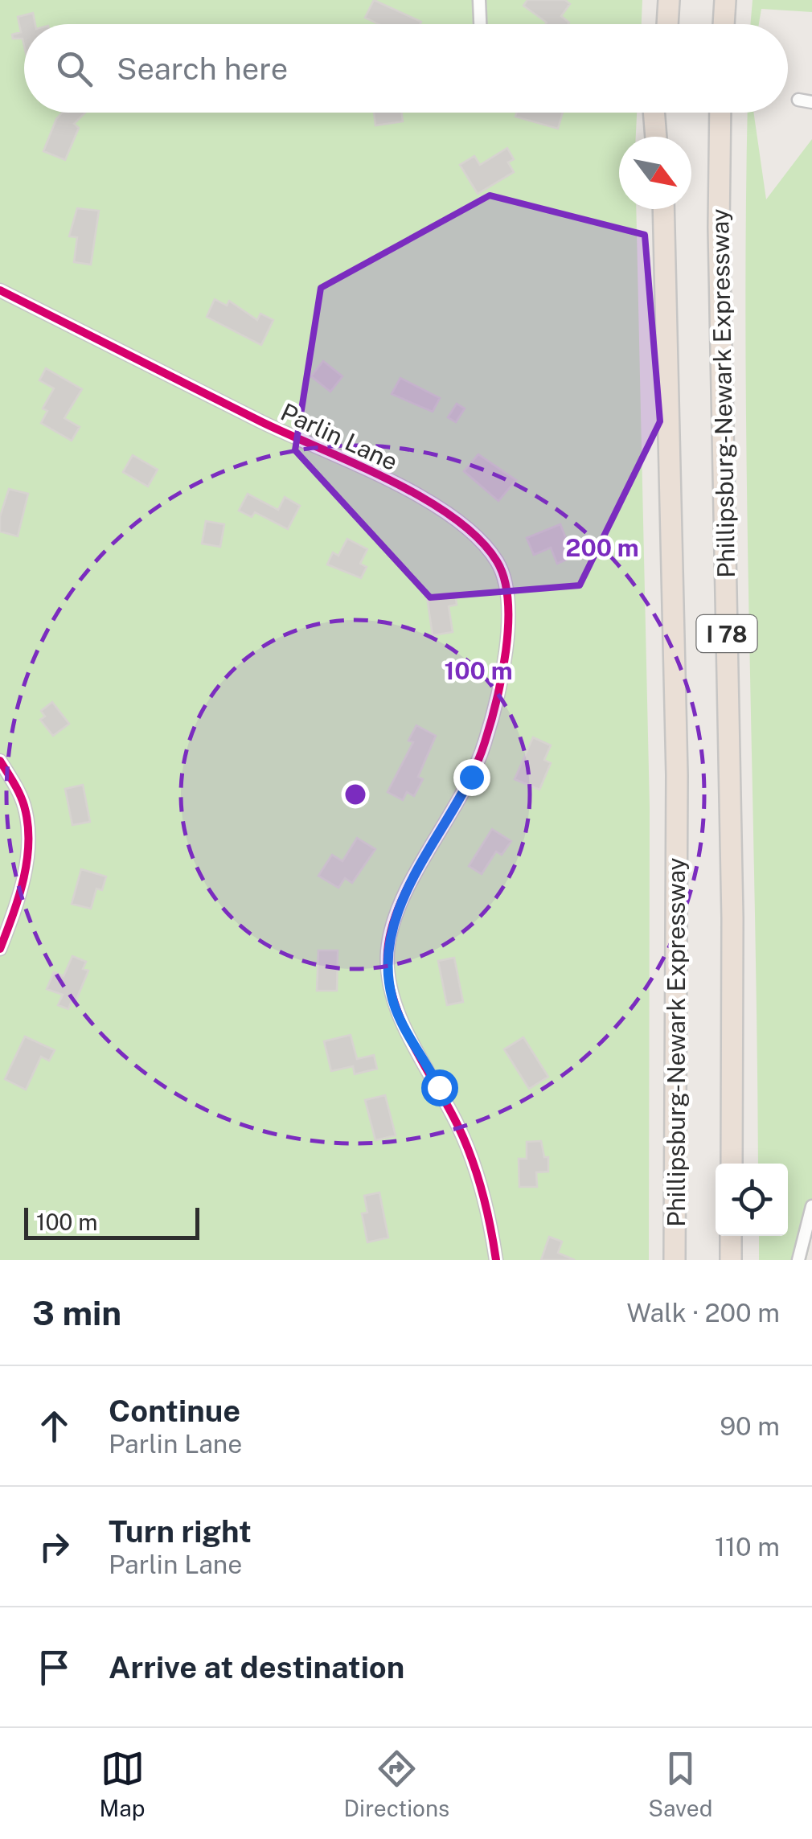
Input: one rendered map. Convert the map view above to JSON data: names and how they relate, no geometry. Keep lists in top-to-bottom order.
{
  "streets": {
    "highway": ["Phillipsburg-Newark Expressway", "I 78"],
    "street": ["Parlin Lane"]
  },
  "scale_bar": "100 m",
  "north": "bottom right",
  "page": {
    "search": "Search here",
    "scale": "100 m",
    "heading": ["3 min", "Walk · 200 m"],
    "list": [
      ["Continue", "Parlin Lane", "90 m"],
      ["Turn right", "Parlin Lane", "110 m"],
      "Arrive at destination"
    ],
    "nav": ["Map", "Directions", "Saved"]
  },
  "rings": ["200 m", "100 m"]
}
